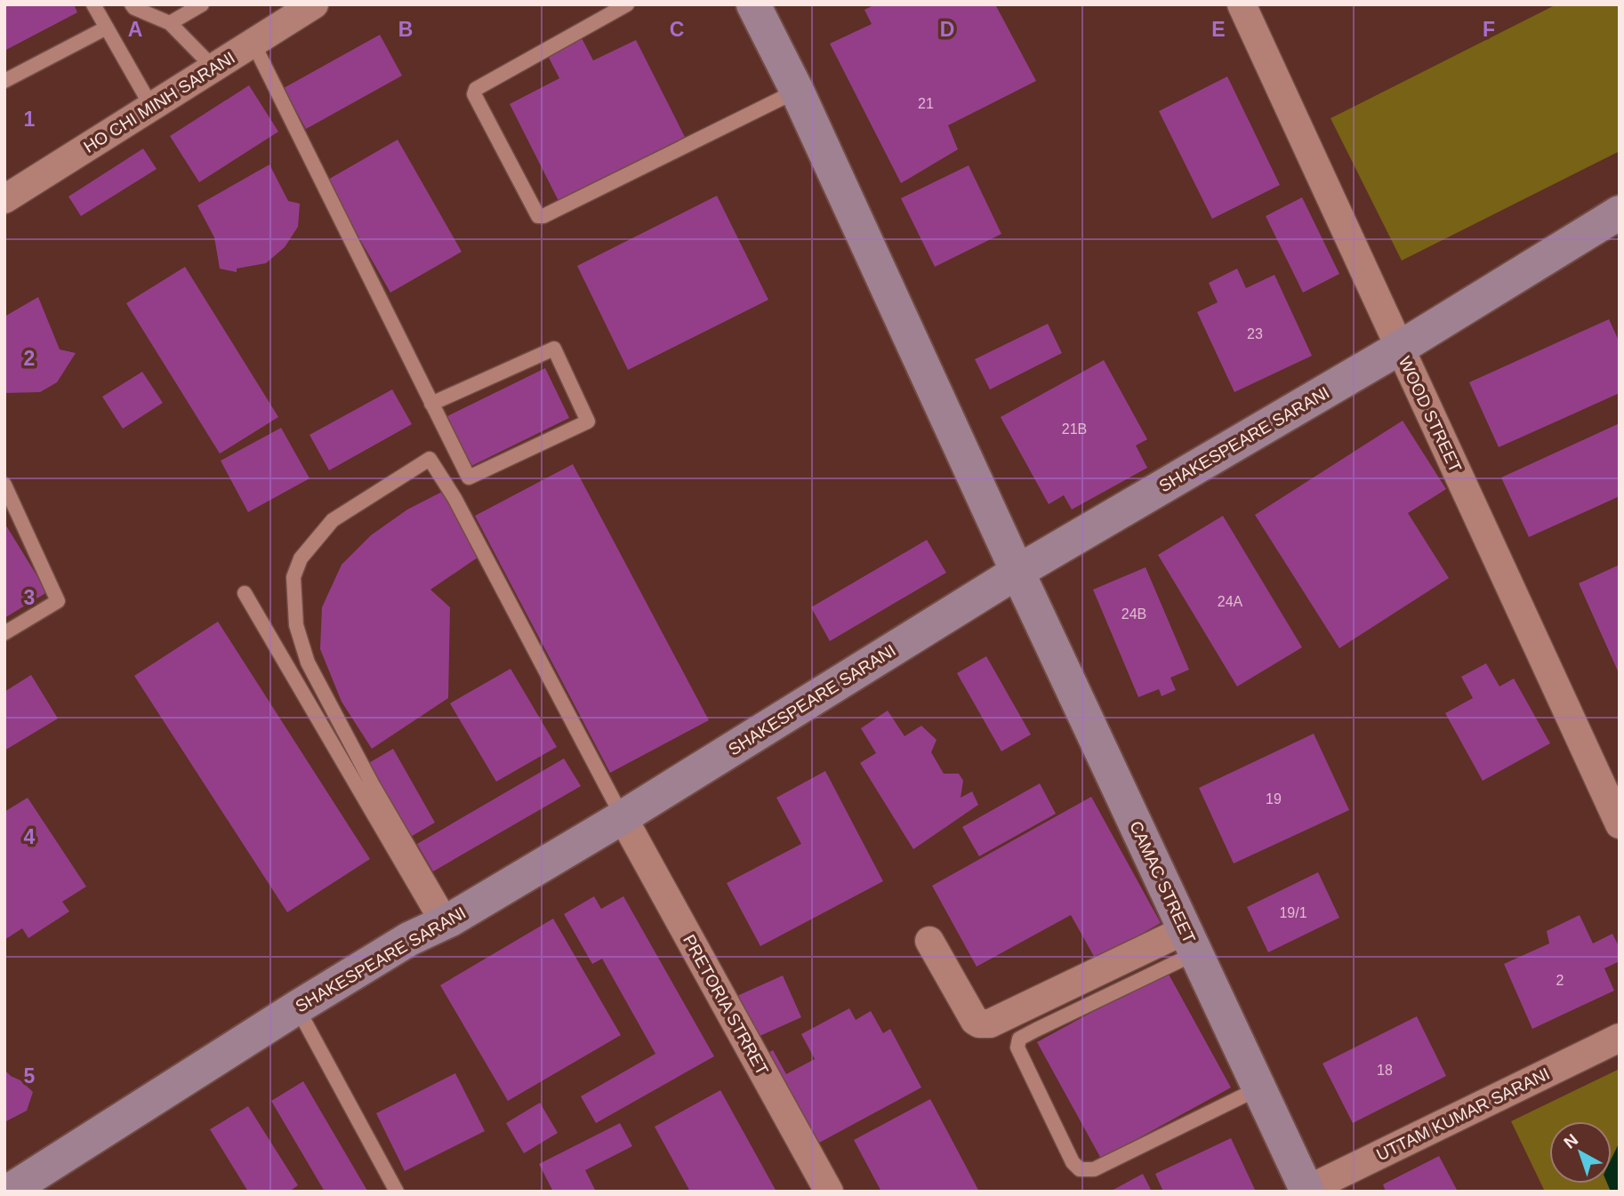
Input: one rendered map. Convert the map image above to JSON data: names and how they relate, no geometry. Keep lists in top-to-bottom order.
{
  "streets": {
    "main road": ["SHAKESPEARE SARANI", "CAMAC STREET"],
    "street": [
      "HO CHI MINH SARANI",
      "WOOD STREET",
      "PRETORIA STRRET",
      "UTTAM KUMAR SARANI"
    ]
  },
  "crossings": [
    ["WOOD STREET", "SHAKESPEARE SARANI"],
    ["SHAKESPEARE SARANI", "CAMAC STREET"],
    ["SHAKESPEARE SARANI", "PRETORIA STRRET"],
    ["CAMAC STREET", "UTTAM KUMAR SARANI"]
  ],
  "house_numbers": [
    "21",
    "23",
    "21B",
    "24A",
    "24B",
    "19",
    "19/1",
    "2",
    "18"
  ],
  "north": "top left",
  "grid": {
    "columns": [
      "A",
      "B",
      "C",
      "D",
      "E",
      "F"
    ],
    "rows": [
      "1",
      "2",
      "3",
      "4",
      "5"
    ]
  }
}
